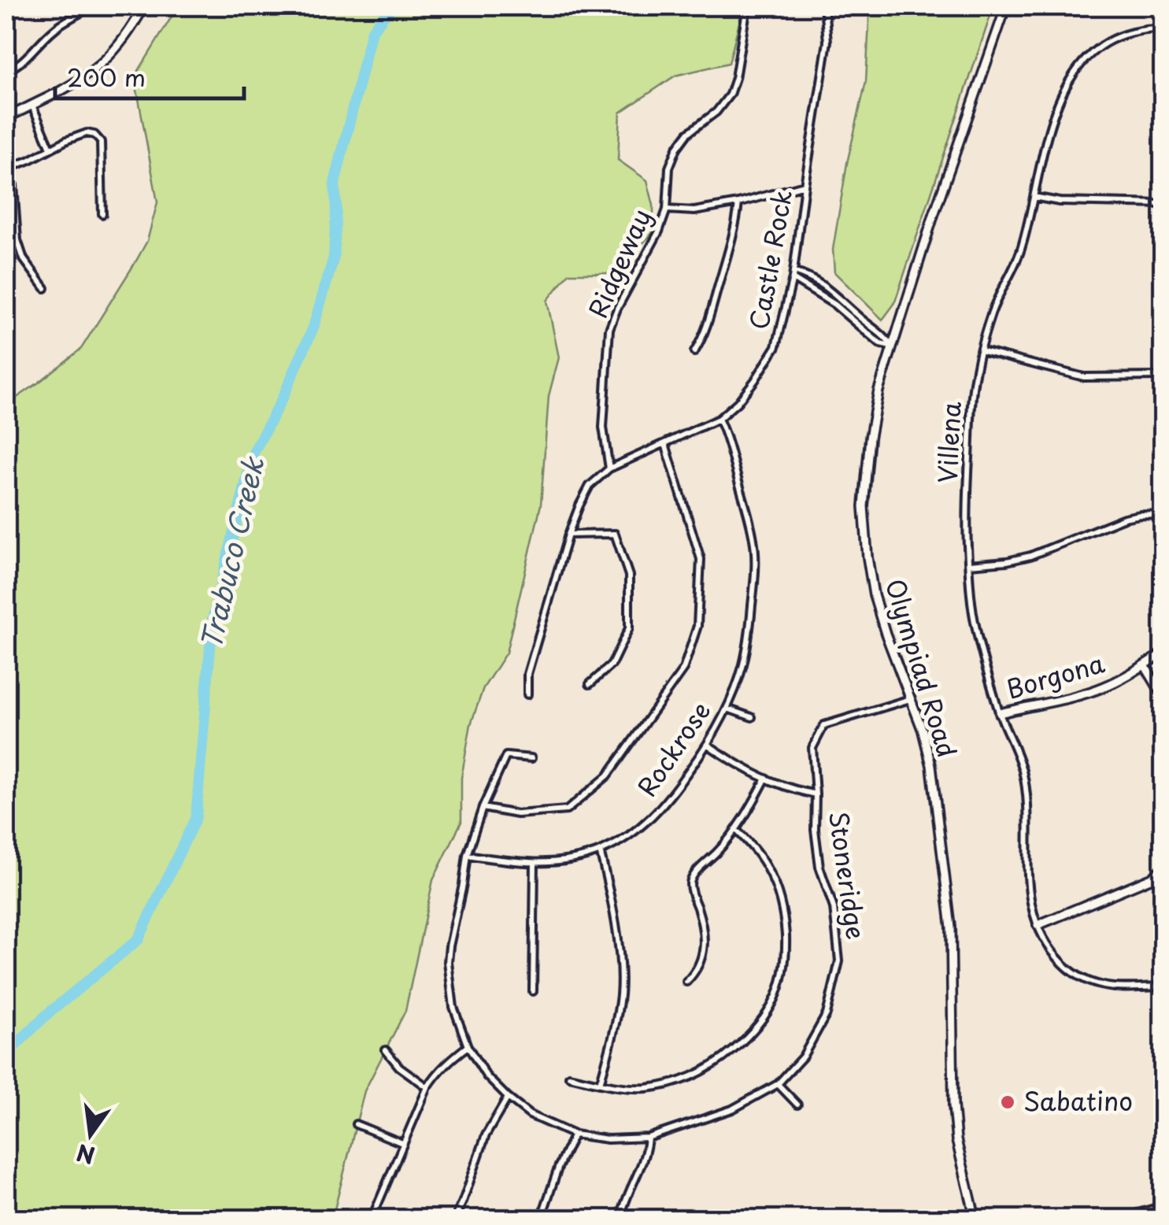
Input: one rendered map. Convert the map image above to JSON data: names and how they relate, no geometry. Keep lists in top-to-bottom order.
{
  "streets": {
    "main road": ["Olympiad Road", "Borgona"],
    "street": [
      "Castle Rock",
      "Ridgeway",
      "Villena",
      "Rockrose",
      "Stoneridge"
    ]
  },
  "crossings": [
    ["Castle Rock", "Ridgeway"],
    ["Castle Rock", "Rockrose"],
    ["Villena", "Borgona"],
    ["Olympiad Road", "Stoneridge"],
    ["Rockrose", "Stoneridge"]
  ],
  "water": ["Trabuco Creek"],
  "places": ["Sabatino"],
  "scale_bar": "200 m",
  "north": "bottom"
}
